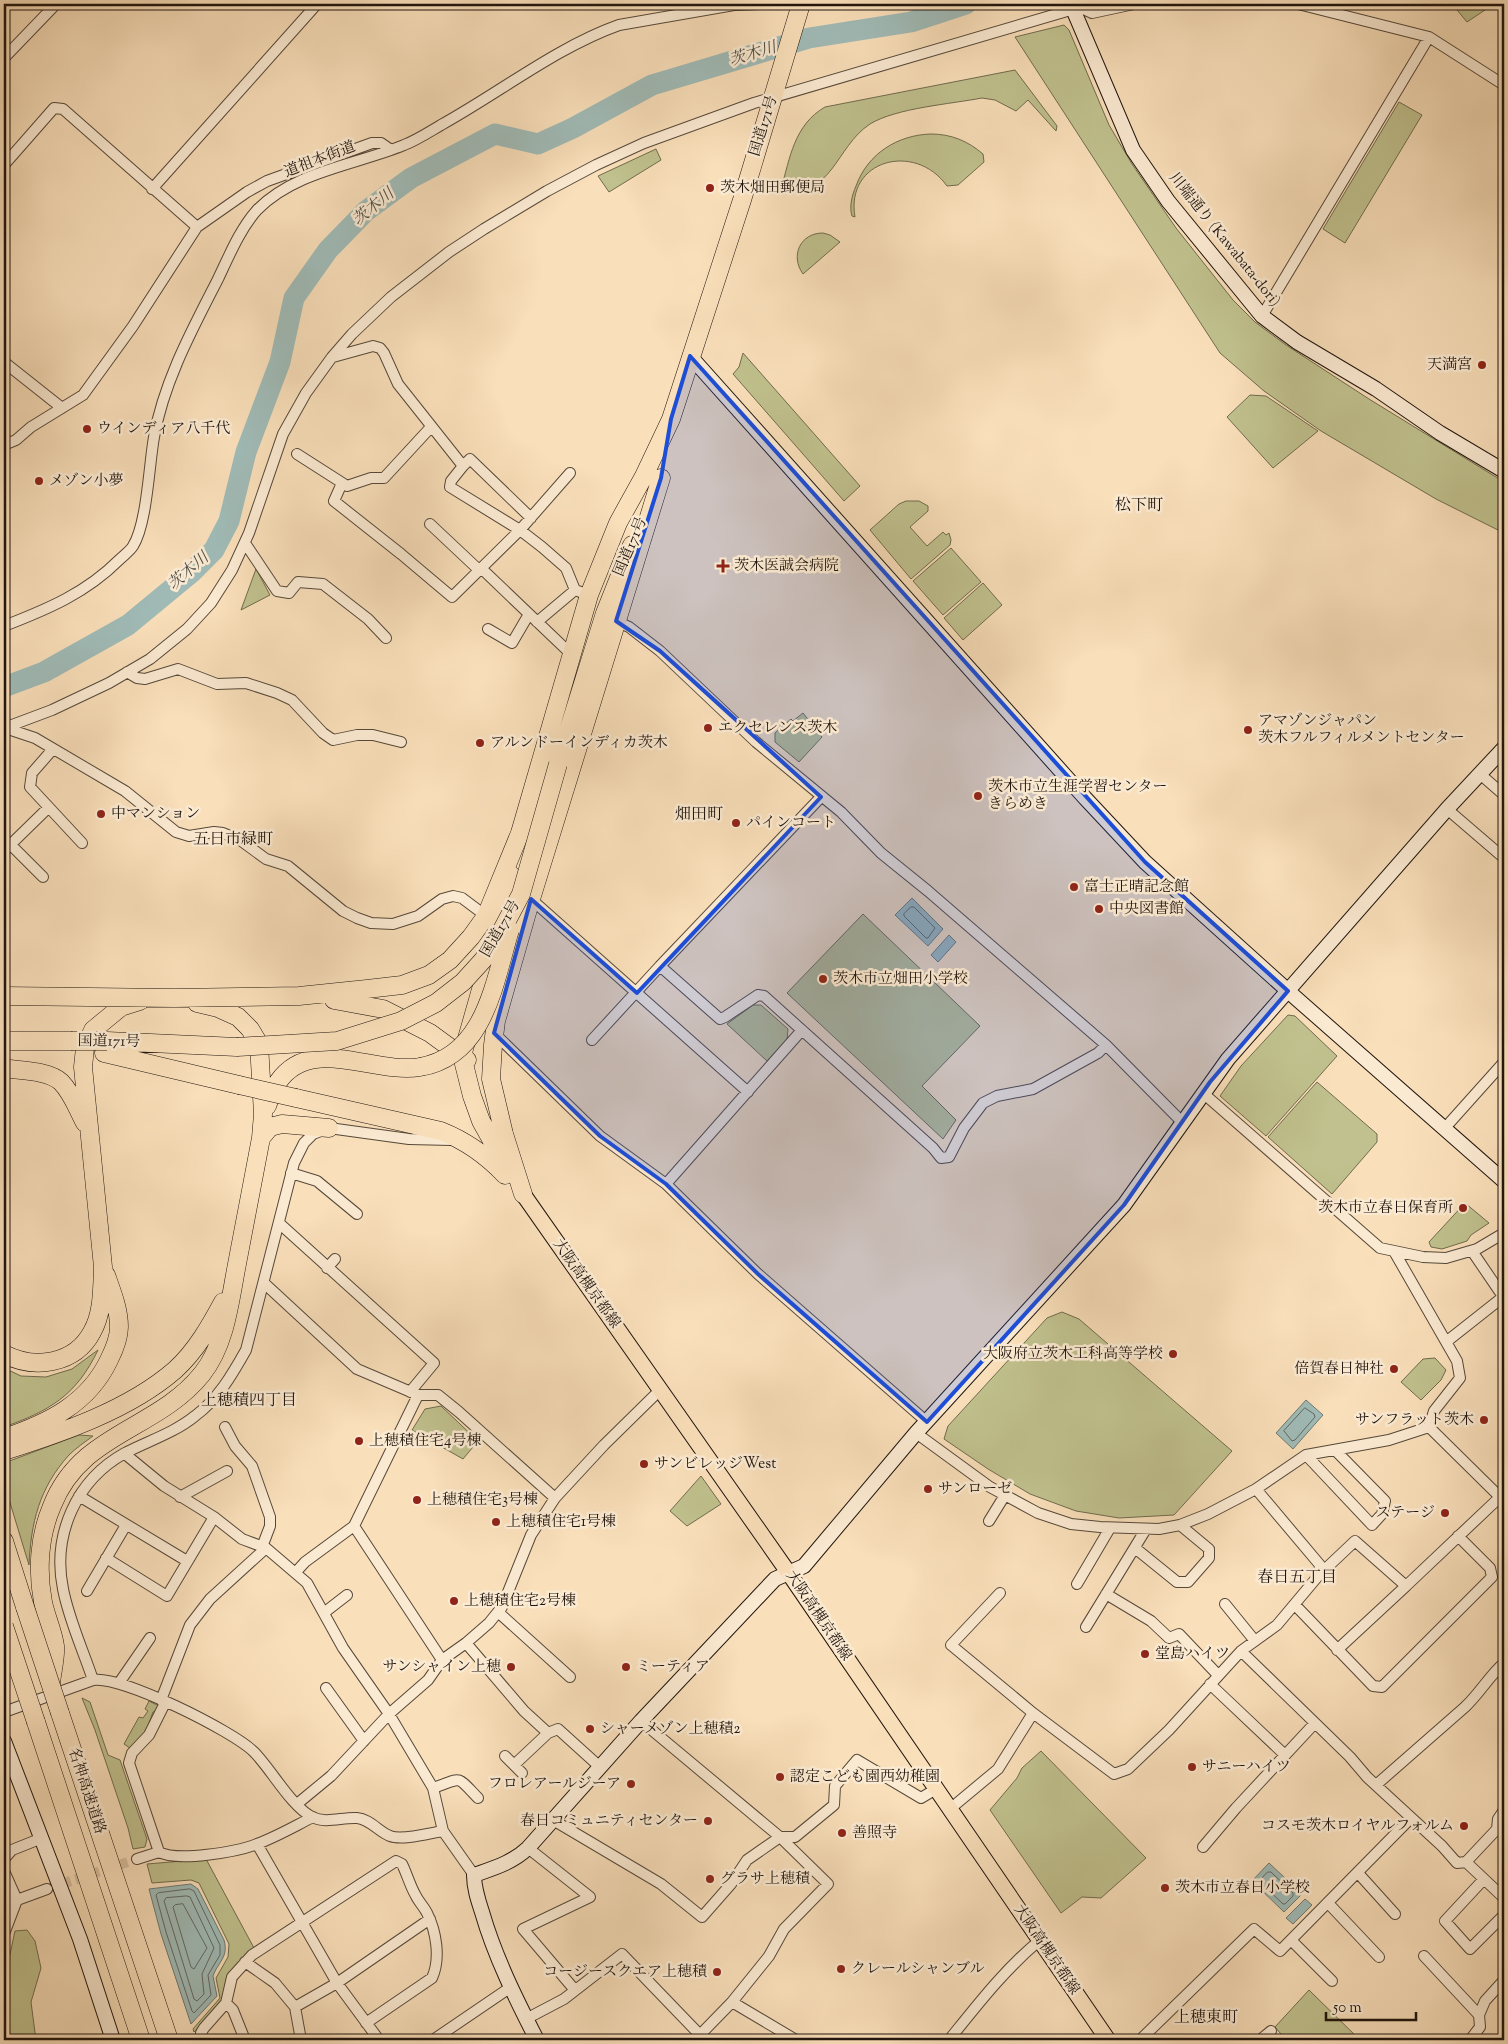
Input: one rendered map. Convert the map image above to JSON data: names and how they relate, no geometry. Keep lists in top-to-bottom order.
{
  "streets": {
    "highway": ["国道171号", "名神高速道路"],
    "main road": ["大阪高槻京都線"],
    "street": ["道祖本街道", "川端通り (Kawabata-dori)"]
  },
  "districts": [
    "松下町",
    "畑田町",
    "五日市緑町",
    "上穂積四丁目",
    "春日五丁目",
    "上穂東町"
  ],
  "water": ["茨木川"],
  "places": {
    "other": [
      "茨木畑田郵便局",
      "天満宮",
      "ウインディア八千代",
      "メゾン小夢",
      "エクセレンス茨木",
      "アマゾンジャパン 茨木フルフィルメントセンター",
      "アルンドーインディカ茨木",
      "茨木市立生涯学習センター きらめき",
      "中マンション",
      "パインコート",
      "富士正晴記念館",
      "中央図書館",
      "茨木市立畑田小学校",
      "茨木市立春日保育所",
      "大阪府立茨木工科高等学校",
      "倍賀春日神社",
      "サンフラット茨木",
      "上穂積住宅4号棟",
      "サンビレッジWest",
      "サンローゼ",
      "上穂積住宅3号棟",
      "ステージ",
      "上穂積住宅1号棟",
      "上穂積住宅2号棟",
      "堂島ハイツ",
      "サンシャイン上穂",
      "ミーティア",
      "シャーメゾン上穂積2",
      "サニーハイツ",
      "認定こども園西幼稚園",
      "フロレアールジーア",
      "春日コミュニティセンター",
      "コスモ茨木ロイヤルフォルム",
      "善照寺",
      "グラサ上穂積",
      "茨木市立春日小学校",
      "クレールシャンブル",
      "コージースクエア上穂積"
    ],
    "health": ["茨木医誠会病院"]
  },
  "scale_bar": "50 m"
}
